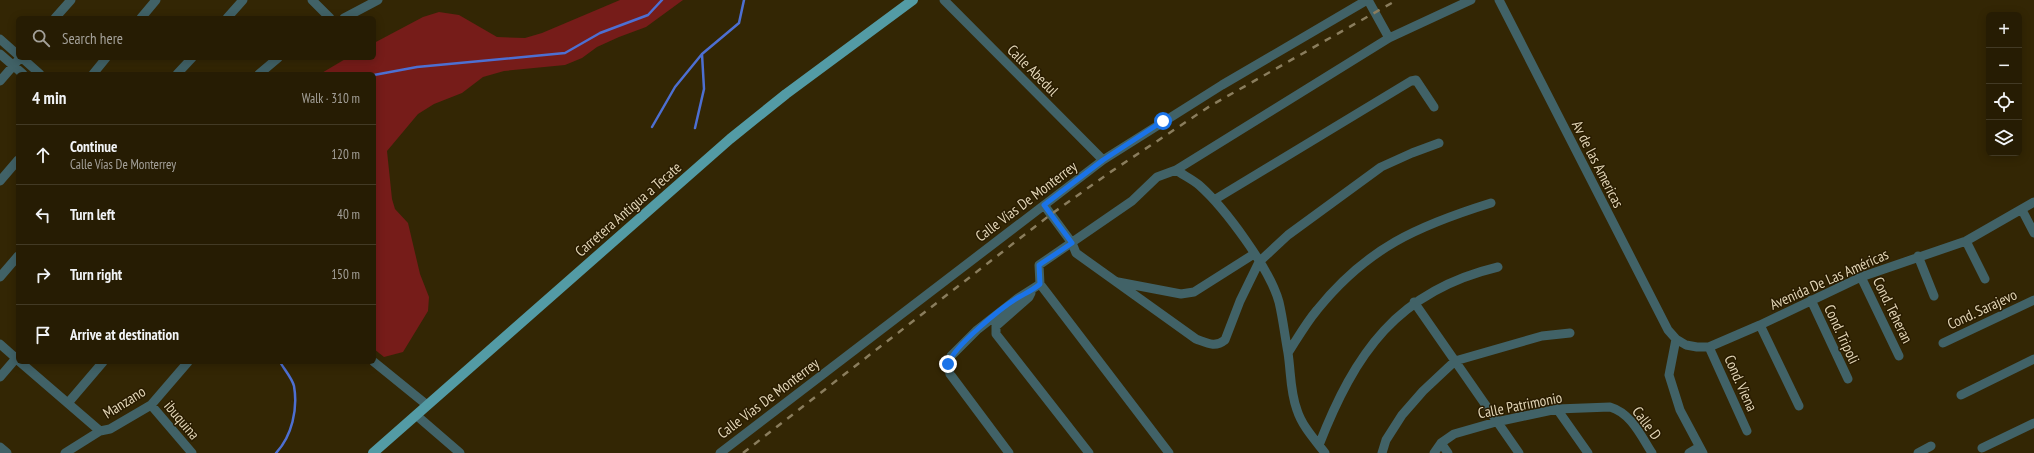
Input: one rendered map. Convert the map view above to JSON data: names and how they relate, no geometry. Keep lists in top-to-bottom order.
{
  "streets": {
    "main road": ["Carretera Antigua a Tecate"],
    "street": [
      "Calle Abedul",
      "Av de las Americas",
      "Calle Vías De Monterrey",
      "Avenida De Las Américas",
      "Cond. Sarajevo",
      "Cond. Teheran",
      "Cond. Tripoli",
      "Cond. Viena",
      "Manzano",
      "Calle Patrimonio",
      "ibuquina",
      "Calle D"
    ]
  },
  "crossings": [
    ["Calle Abedul", "Calle Vías De Monterrey"],
    ["Avenida De Las Américas", "Cond. Teheran"],
    ["Avenida De Las Américas", "Cond. Tripoli"],
    ["Avenida De Las Américas", "Cond. Viena"],
    ["Manzano", "ibuquina"],
    ["Calle Patrimonio", "Calle D"]
  ],
  "page": {
    "map_buttons": ["+", "−"],
    "search": "Search here",
    "heading": ["4 min", "Walk · 310 m"],
    "list": [
      ["Continue", "Calle Vías De Monterrey", "120 m"],
      ["Turn left", "40 m"],
      ["Turn right", "150 m"],
      "Arrive at destination"
    ]
  }
}
